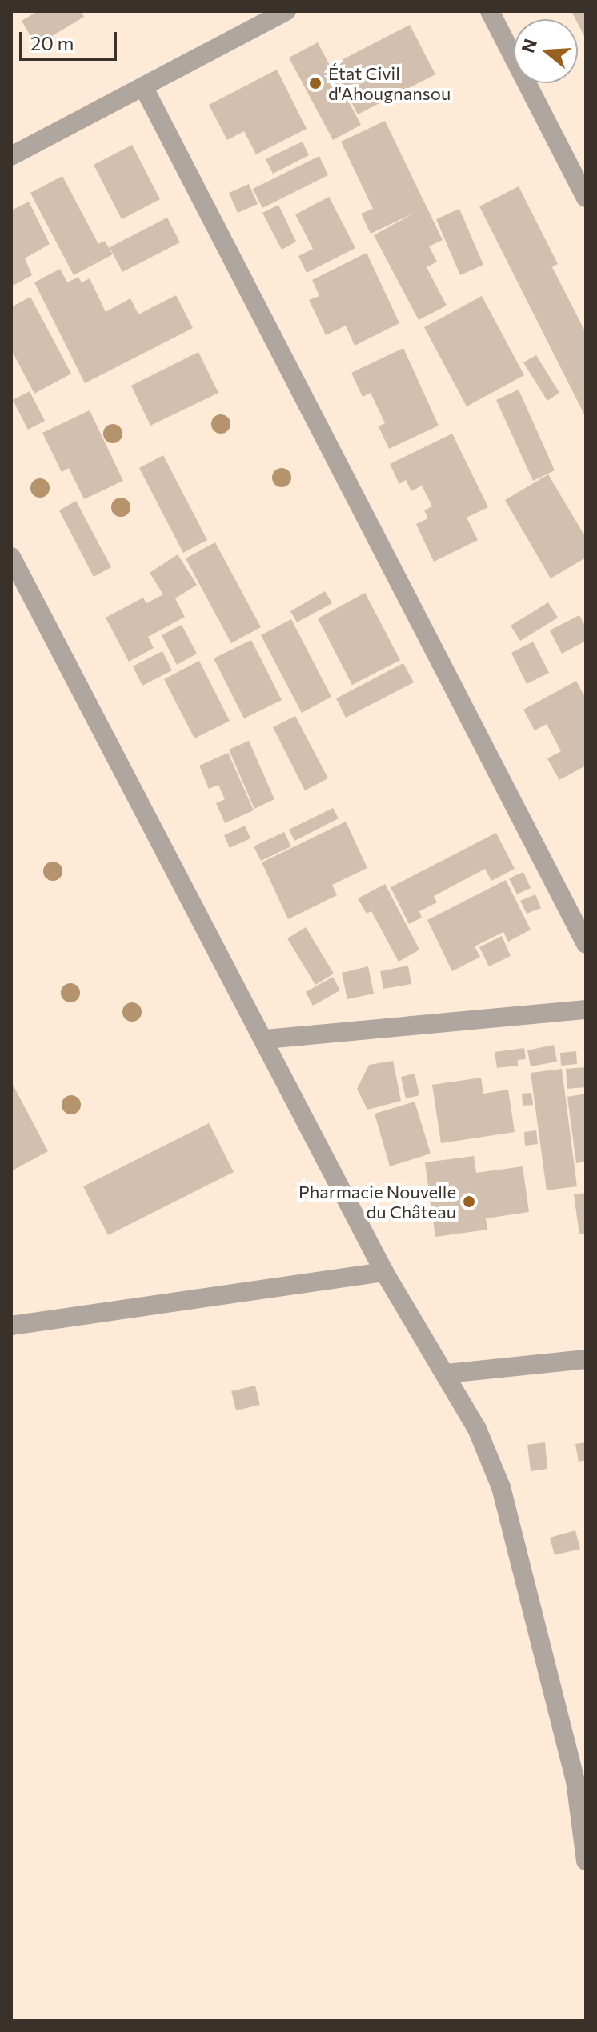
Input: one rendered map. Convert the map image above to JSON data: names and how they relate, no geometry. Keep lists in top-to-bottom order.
{
  "places": ["État Civil d'Ahougnansou", "Pharmacie Nouvelle du Château"],
  "scale_bar": "20 m",
  "north": "left"
}
